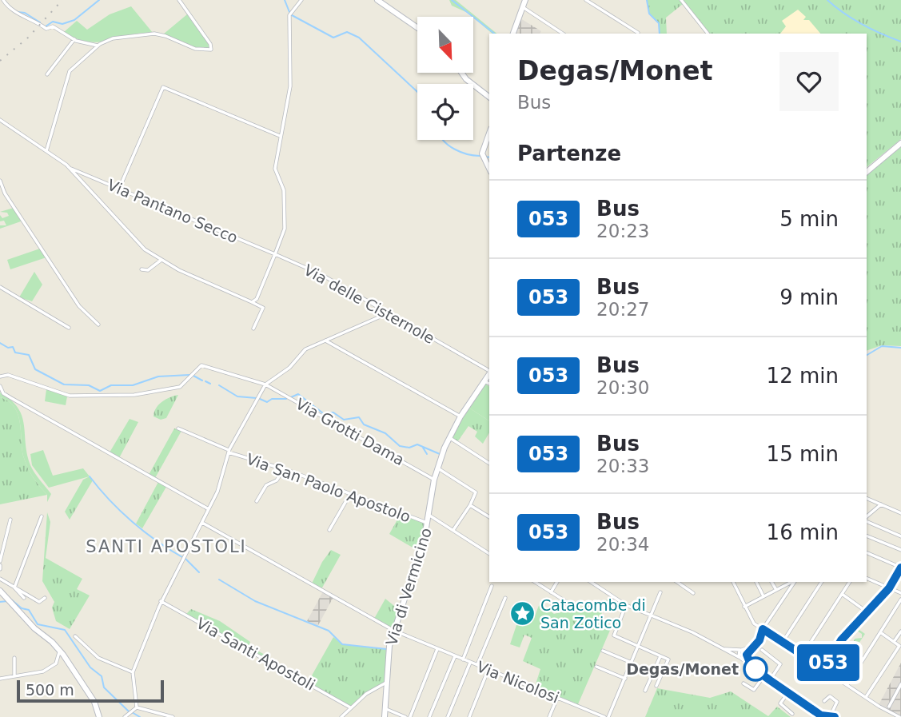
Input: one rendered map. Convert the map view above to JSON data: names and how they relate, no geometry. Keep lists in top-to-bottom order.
{
  "streets": {
    "main road": ["Via di Vermicino"],
    "street": [
      "Via Pantano Secco",
      "Via delle Cisternole",
      "Via Grotti Dama",
      "Via San Paolo Apostolo",
      "Via Santi Apostoli",
      "Via Nicolosi"
    ]
  },
  "crossings": [
    ["Via Pantano Secco", "Via delle Cisternole"],
    ["Via Grotti Dama", "Via di Vermicino"],
    ["Via San Paolo Apostolo", "Via di Vermicino"],
    ["Via di Vermicino", "Via Nicolosi"]
  ],
  "districts": ["SANTI APOSTOLI"],
  "places": {
    "place": ["Catacombe di San Zotico"],
    "other": ["Degas/Monet"]
  },
  "lines": ["bus line 053"],
  "scale_bar": "500 m",
  "north": "bottom right",
  "page": {
    "on_map": "053",
    "heading": [
      ["Degas/Monet", "Bus"],
      "Partenze"
    ],
    "list": [
      {
        "mark": "053",
        "name": "Bus",
        "note": "20:23",
        "value": "5 min"
      },
      {
        "mark": "053",
        "name": "Bus",
        "note": "20:27",
        "value": "9 min"
      },
      {
        "mark": "053",
        "name": "Bus",
        "note": "20:30",
        "value": "12 min"
      },
      {
        "mark": "053",
        "name": "Bus",
        "note": "20:33",
        "value": "15 min"
      },
      {
        "mark": "053",
        "name": "Bus",
        "note": "20:34",
        "value": "16 min"
      }
    ],
    "scale": "500 m"
  }
}
